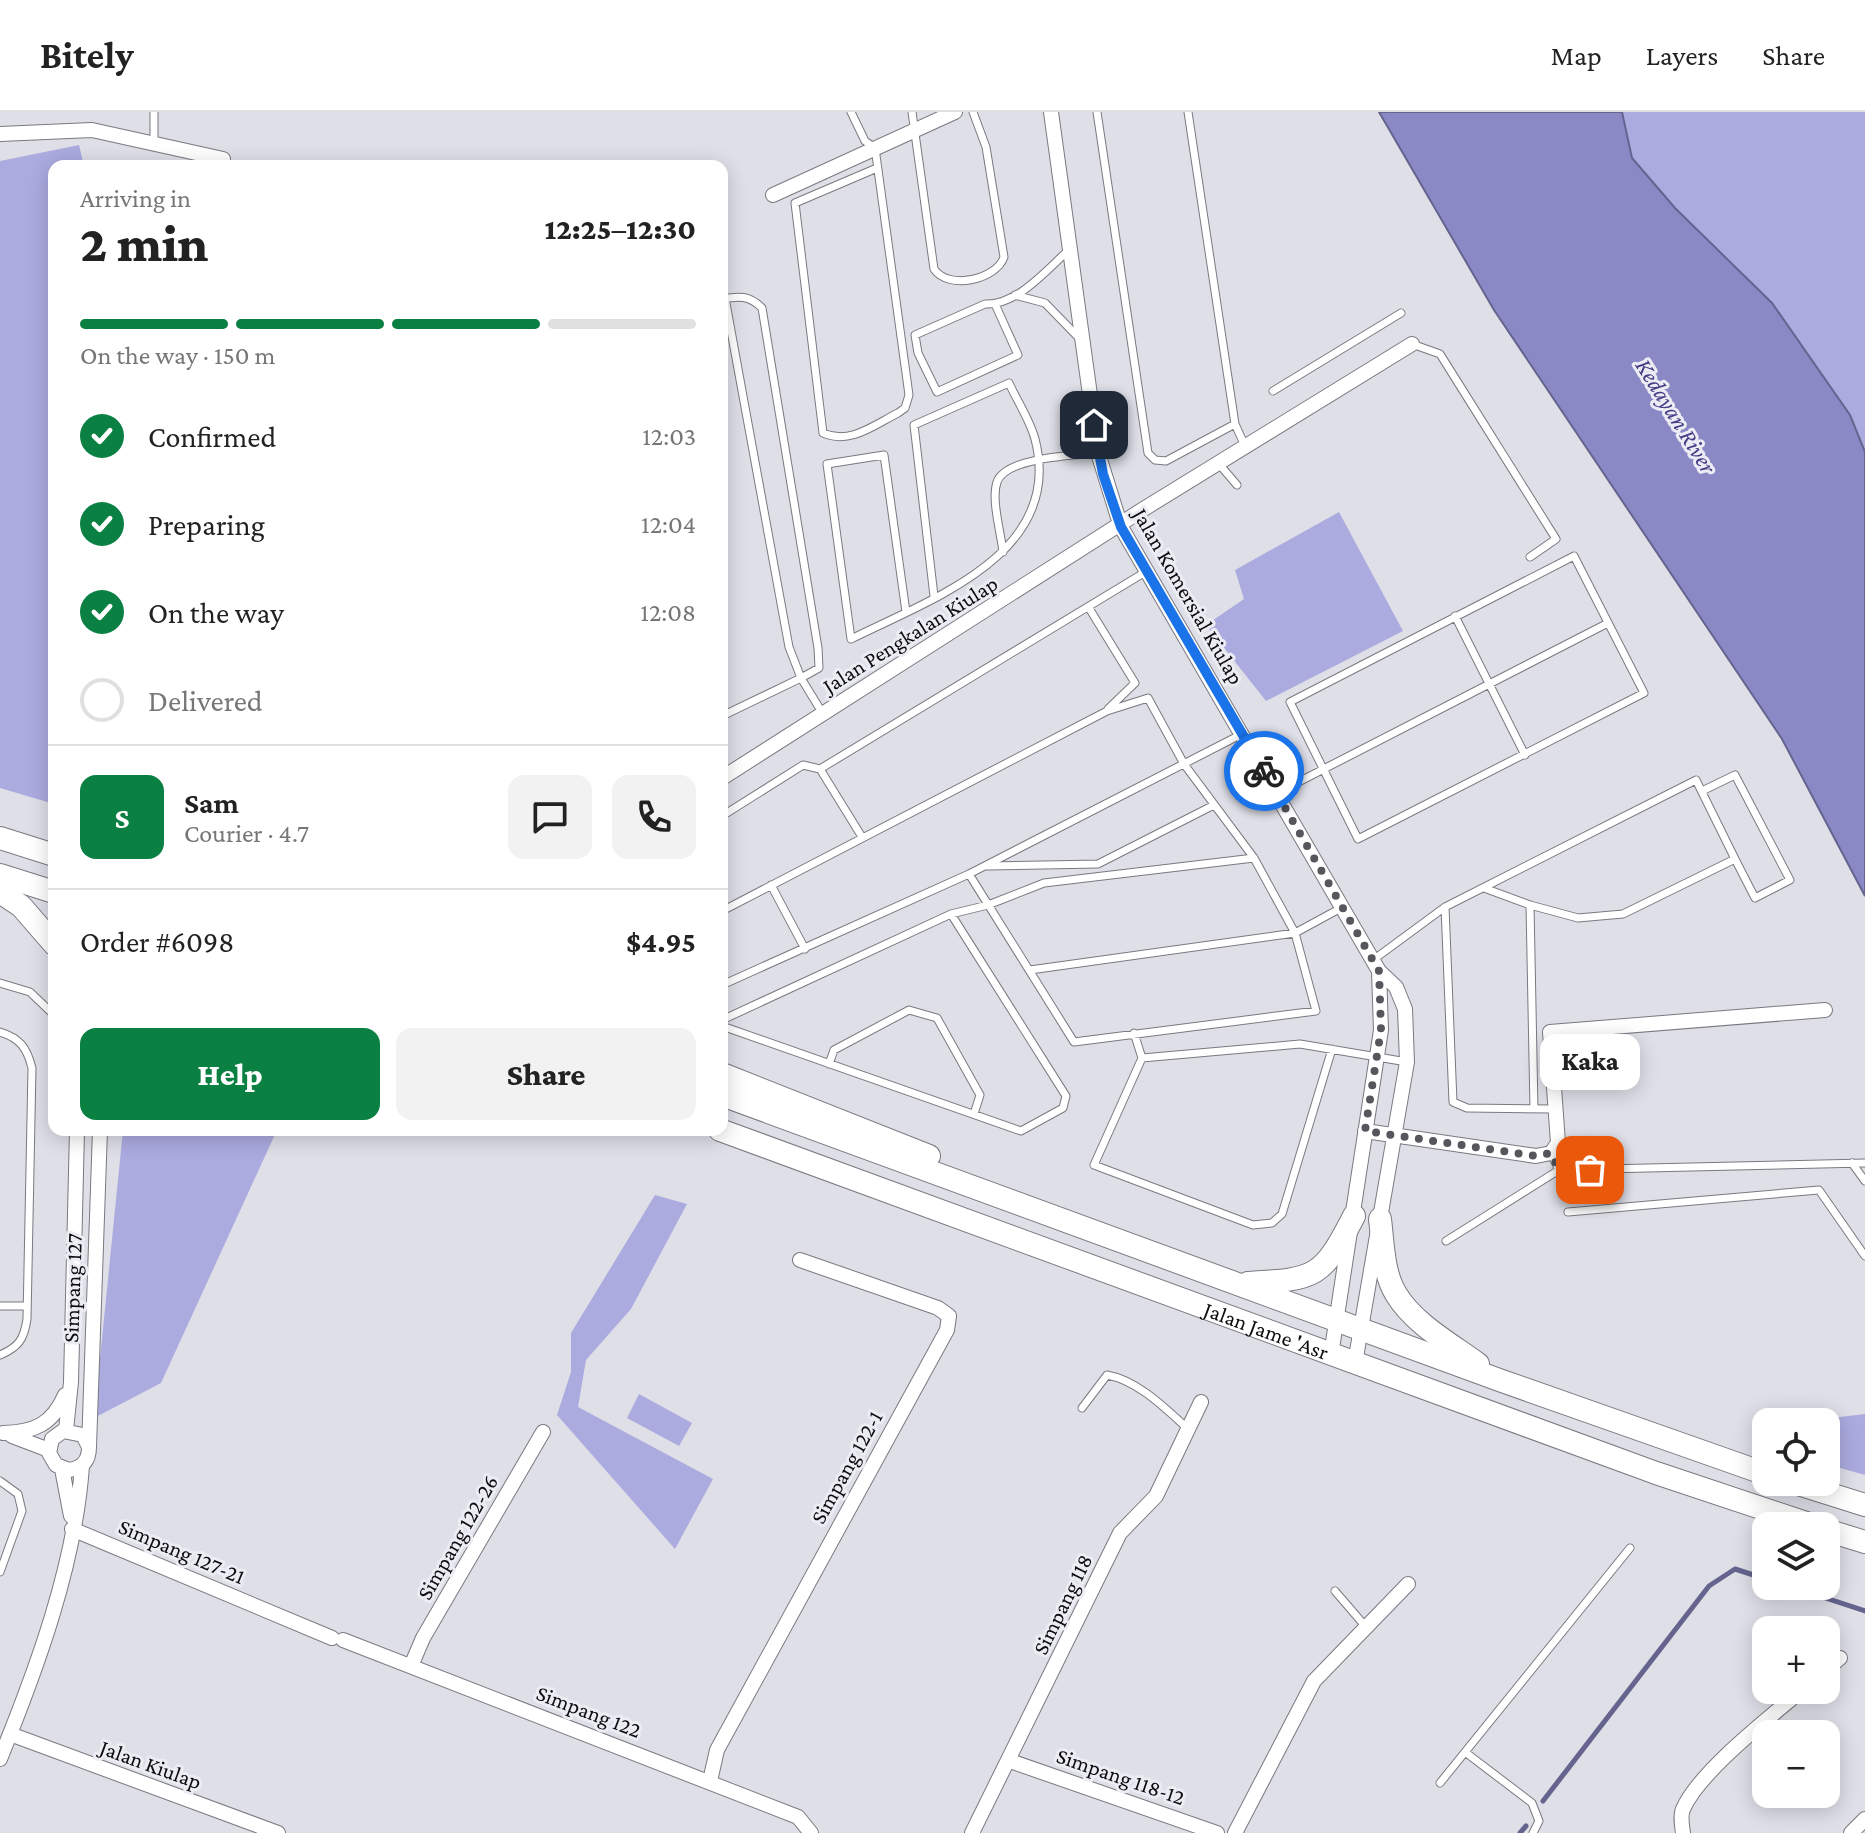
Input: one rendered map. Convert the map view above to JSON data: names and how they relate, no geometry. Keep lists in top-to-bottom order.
{
  "streets": {
    "main road": ["Jalan Jame 'Asr"],
    "street": [
      "Jalan Komersial Kiulap",
      "Jalan Pengkalan Kiulap",
      "Simpang 127",
      "Simpang 122-1",
      "Simpang 122-26",
      "Simpang 127-21",
      "Simpang 118",
      "Simpang 122",
      "Jalan Kiulap",
      "Simpang 118-12"
    ]
  },
  "crossings": [
    ["Jalan Komersial Kiulap", "Jalan Pengkalan Kiulap"],
    ["Jalan Komersial Kiulap", "Jalan Jame 'Asr"],
    ["Simpang 122-1", "Simpang 122"],
    ["Simpang 122-26", "Simpang 122"],
    ["Simpang 127-21", "Simpang 122"],
    ["Simpang 118", "Simpang 118-12"]
  ],
  "water": ["Kedayan River"],
  "places": ["Kaka"],
  "page": {
    "header": "Bitely",
    "nav": ["Map", "Layers", "Share"],
    "heading": ["2 min", "Arriving in", "12:25–12:30"],
    "panel": [
      "Sam",
      "Courier · 4.7",
      "Order #6098",
      "$4.95"
    ],
    "bar": "On the way · 150 m",
    "list": [
      ["Confirmed", "12:03"],
      ["Preparing", "12:04"],
      ["On the way", "12:08"],
      "Delivered"
    ],
    "round": "S",
    "buttons": ["Help", "Share"],
    "bubble": "Kaka",
    "map_buttons": ["+", "−"]
  }
}
